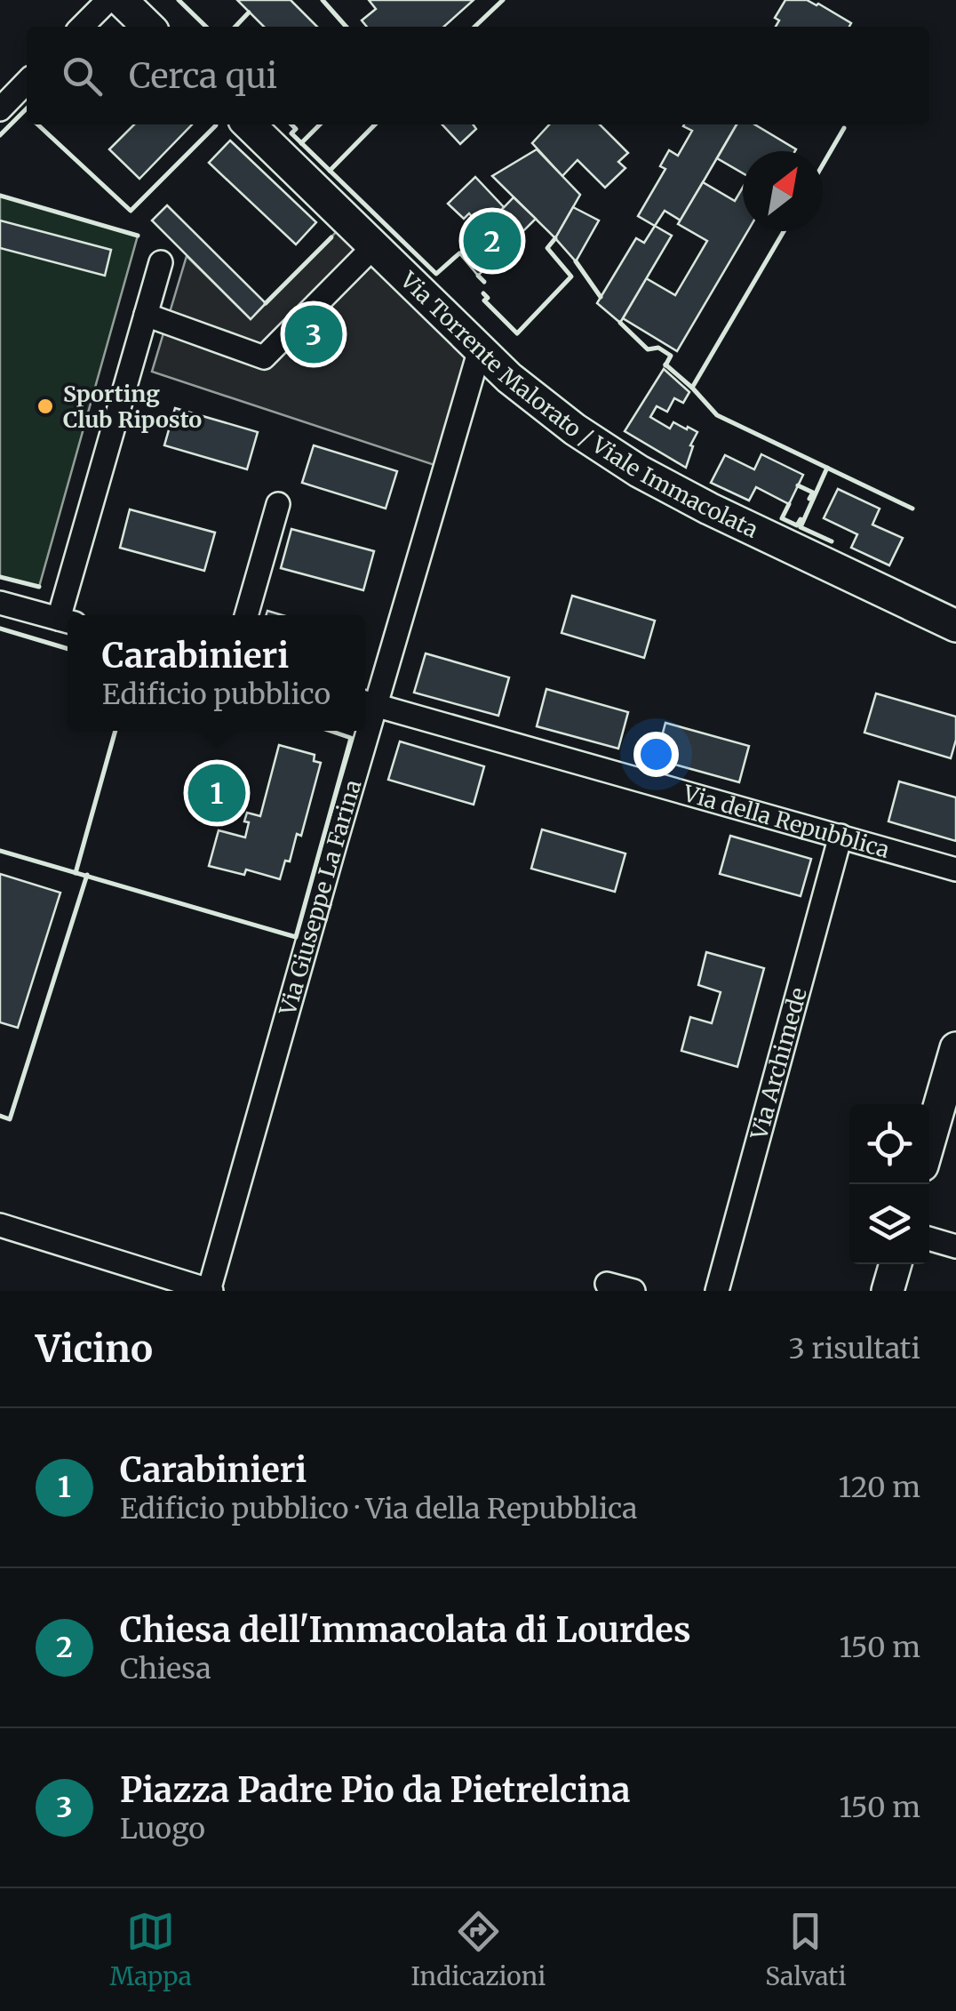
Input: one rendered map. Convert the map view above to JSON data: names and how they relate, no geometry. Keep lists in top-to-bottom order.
{
  "streets": {
    "street": [
      "Via Torrente Malorato / Viale Immacolata",
      "Via della Repubblica",
      "Via Giuseppe La Farina",
      "Via Archimede"
    ]
  },
  "crossings": [
    ["Via Torrente Malorato / Viale Immacolata", "Via Giuseppe La Farina"],
    ["Via della Repubblica", "Via Giuseppe La Farina"],
    ["Via della Repubblica", "Via Archimede"]
  ],
  "places": ["Sporting Club Riposto"],
  "north": "top right",
  "page": {
    "search": "Cerca qui",
    "pins": ["2", "3", "1"],
    "popup": ["Carabinieri", "Edificio pubblico"],
    "heading": ["Vicino", "3 risultati"],
    "list": [
      {
        "mark": "1",
        "name": "Carabinieri",
        "note": "Edificio pubblico · Via della Repubblica",
        "value": "120 m"
      },
      {
        "mark": "2",
        "name": "Chiesa dell'Immacolata di Lourdes",
        "note": "Chiesa",
        "value": "150 m"
      },
      {
        "mark": "3",
        "name": "Piazza Padre Pio da Pietrelcina",
        "note": "Luogo",
        "value": "150 m"
      }
    ],
    "nav": ["Mappa", "Indicazioni", "Salvati"]
  }
}
